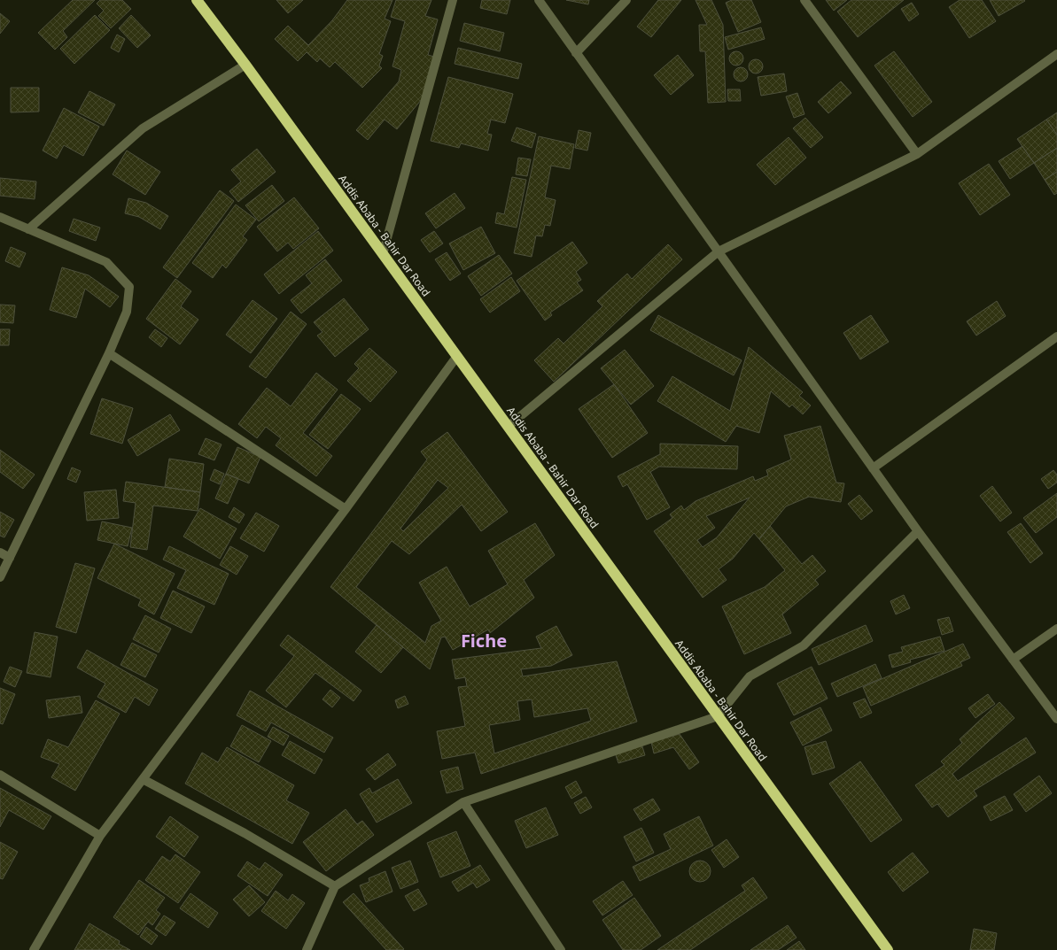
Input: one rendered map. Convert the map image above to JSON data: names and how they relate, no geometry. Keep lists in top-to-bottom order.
{
  "streets": {
    "highway": ["Addis Ababa - Bahir Dar Road"]
  },
  "districts": ["Fiche"]
}
